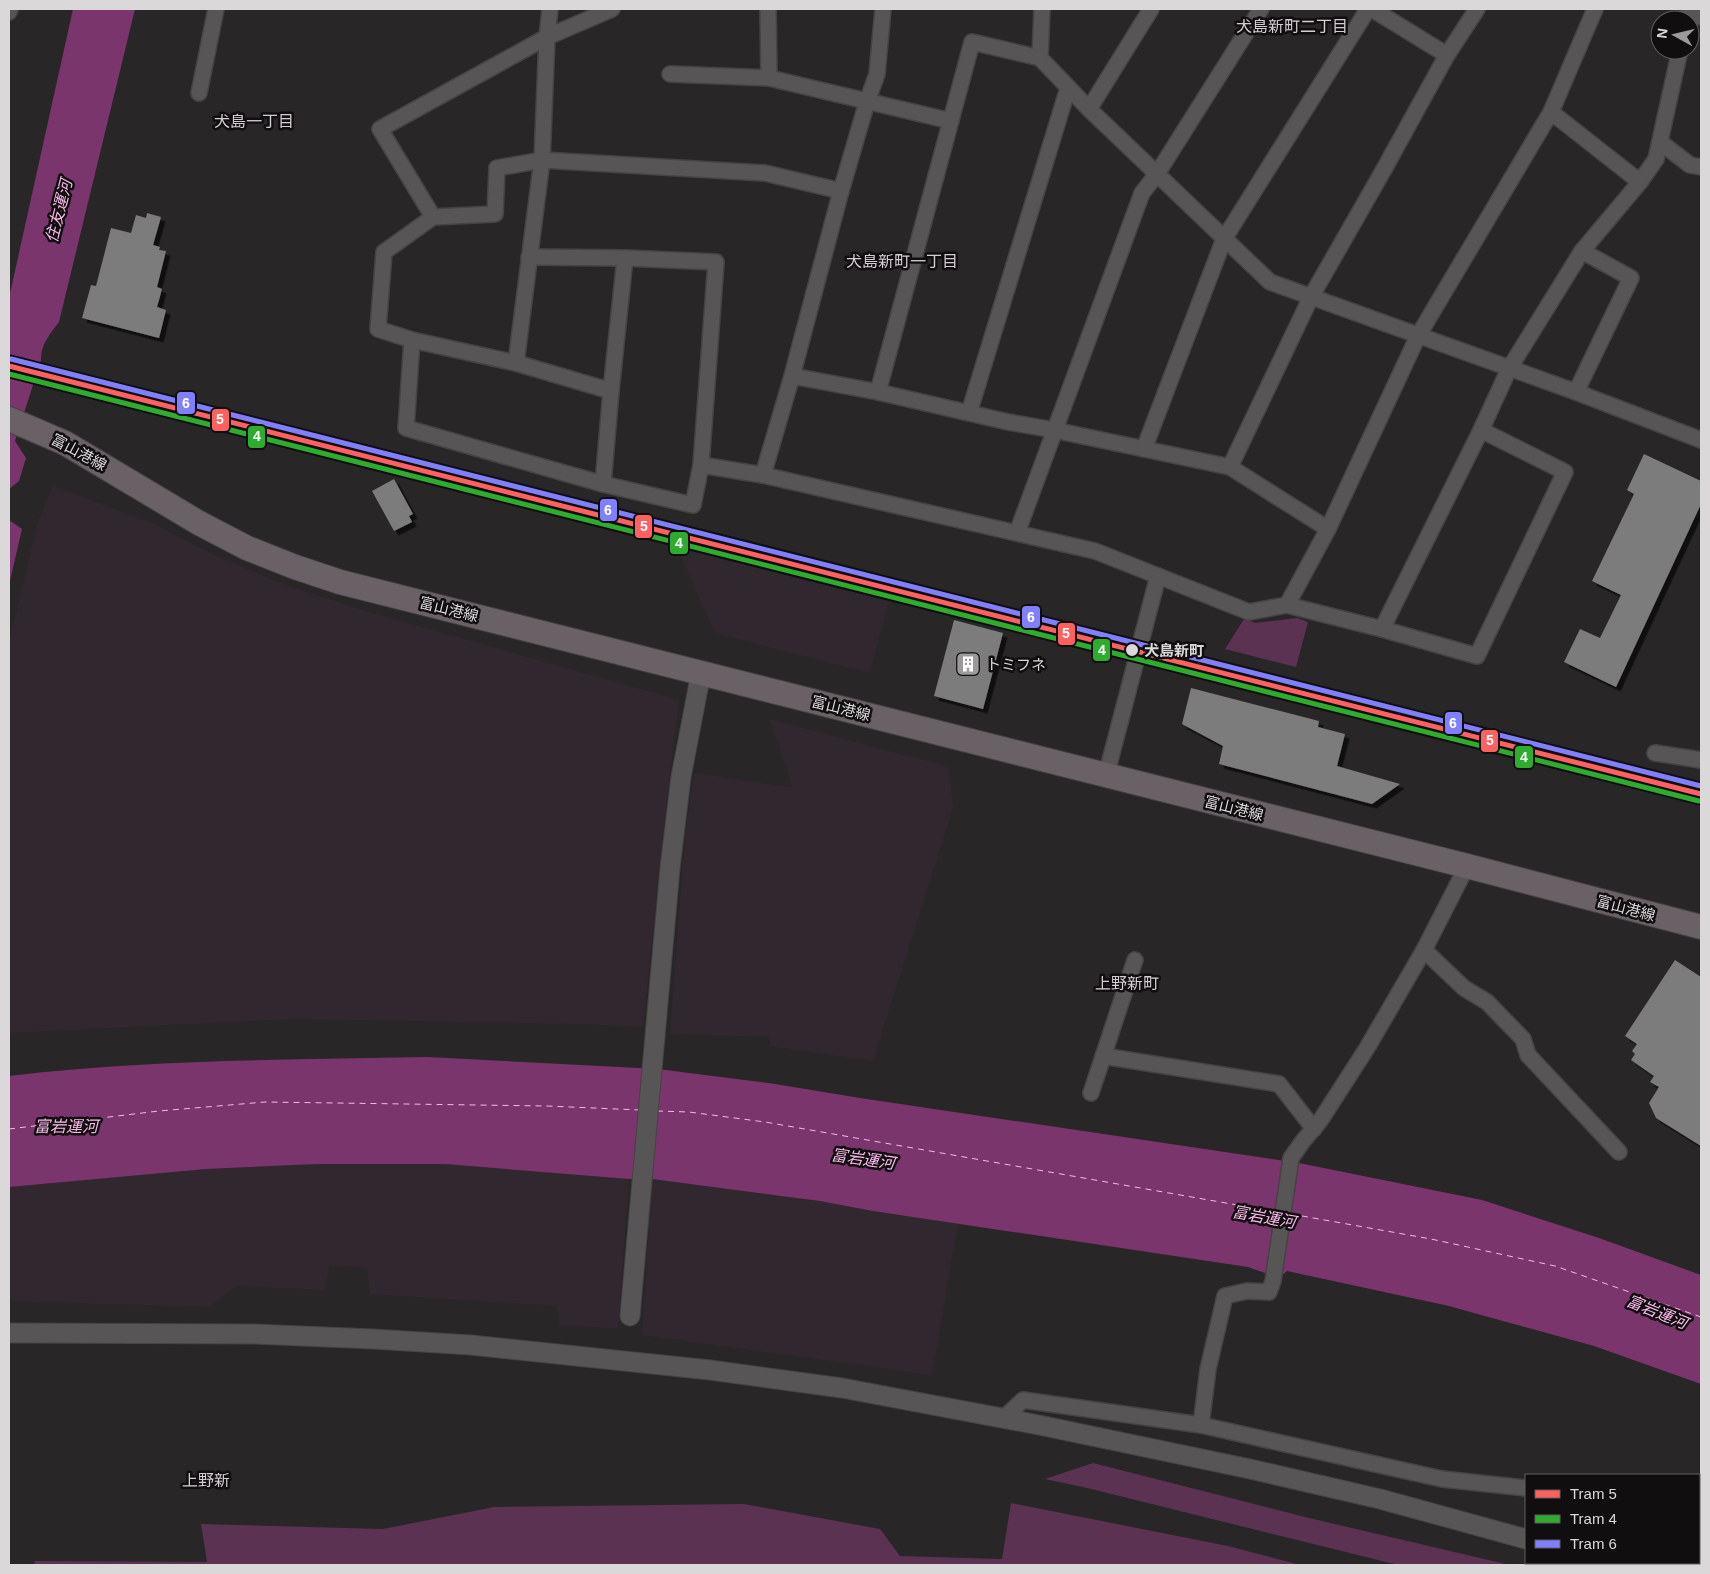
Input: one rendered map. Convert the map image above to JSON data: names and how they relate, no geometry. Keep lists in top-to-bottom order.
{
  "streets": {
    "main road": ["富山港線"]
  },
  "districts": [
    "犬島新町二丁目",
    "犬島一丁目",
    "犬島新町一丁目",
    "上野新町",
    "上野新"
  ],
  "water": ["住友運河", "富岩運河"],
  "places": {
    "other": ["犬島新町"],
    "building": ["トミフネ"]
  },
  "lines": ["tram line 6", "tram line 5", "tram line 4"],
  "legend": ["Tram 5", "Tram 4", "Tram 6"],
  "north": "left"
}
